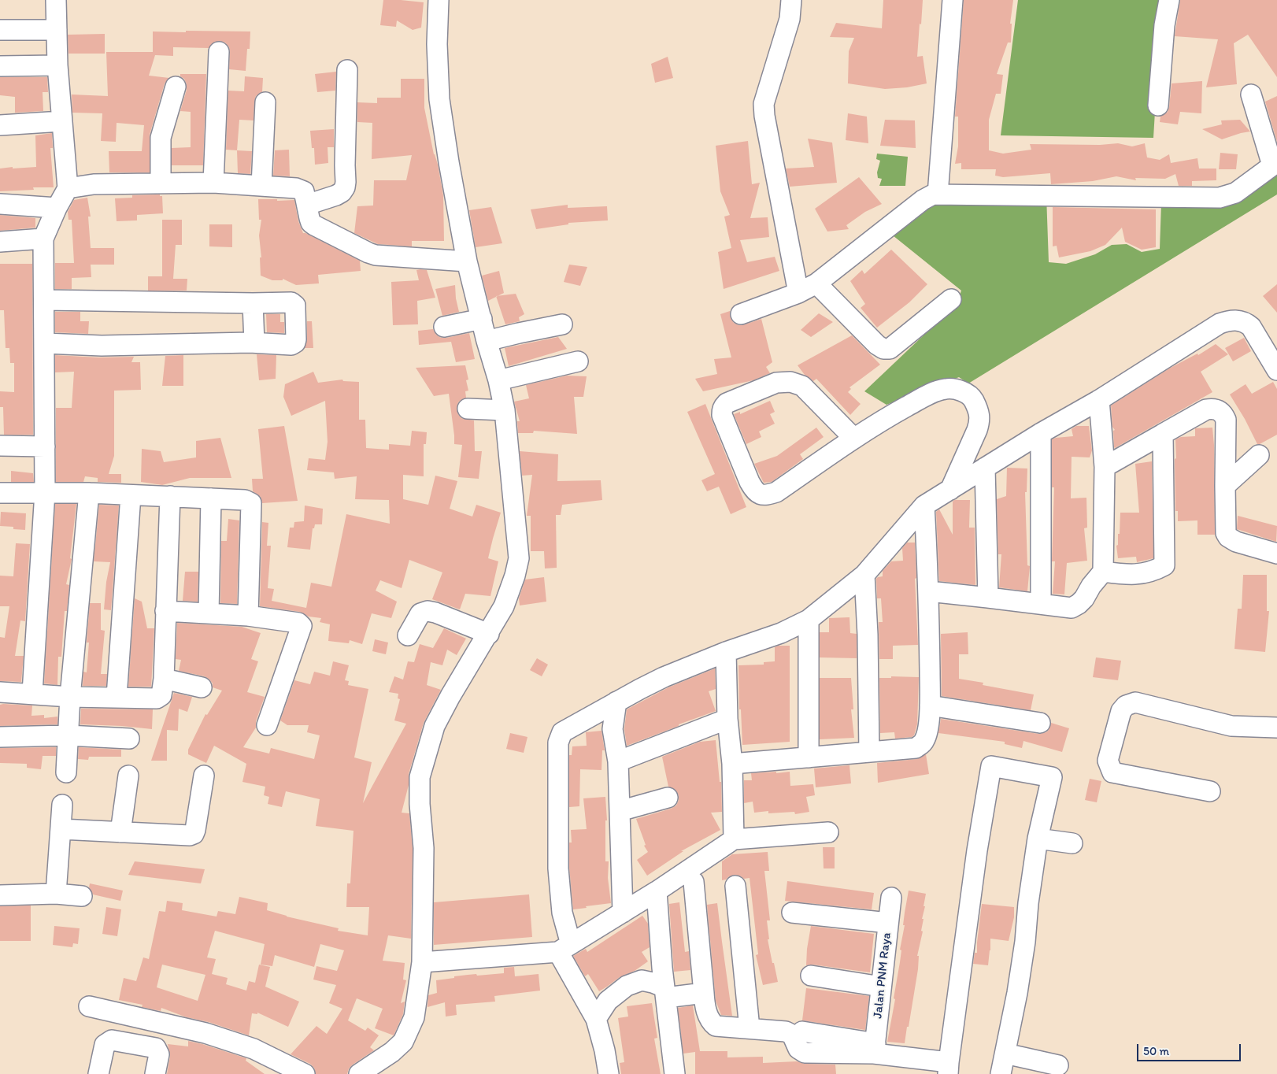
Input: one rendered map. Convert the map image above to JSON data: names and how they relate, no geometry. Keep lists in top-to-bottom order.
{
  "streets": {
    "street": ["Jalan PNM Raya"]
  },
  "scale_bar": "50 m"
}
